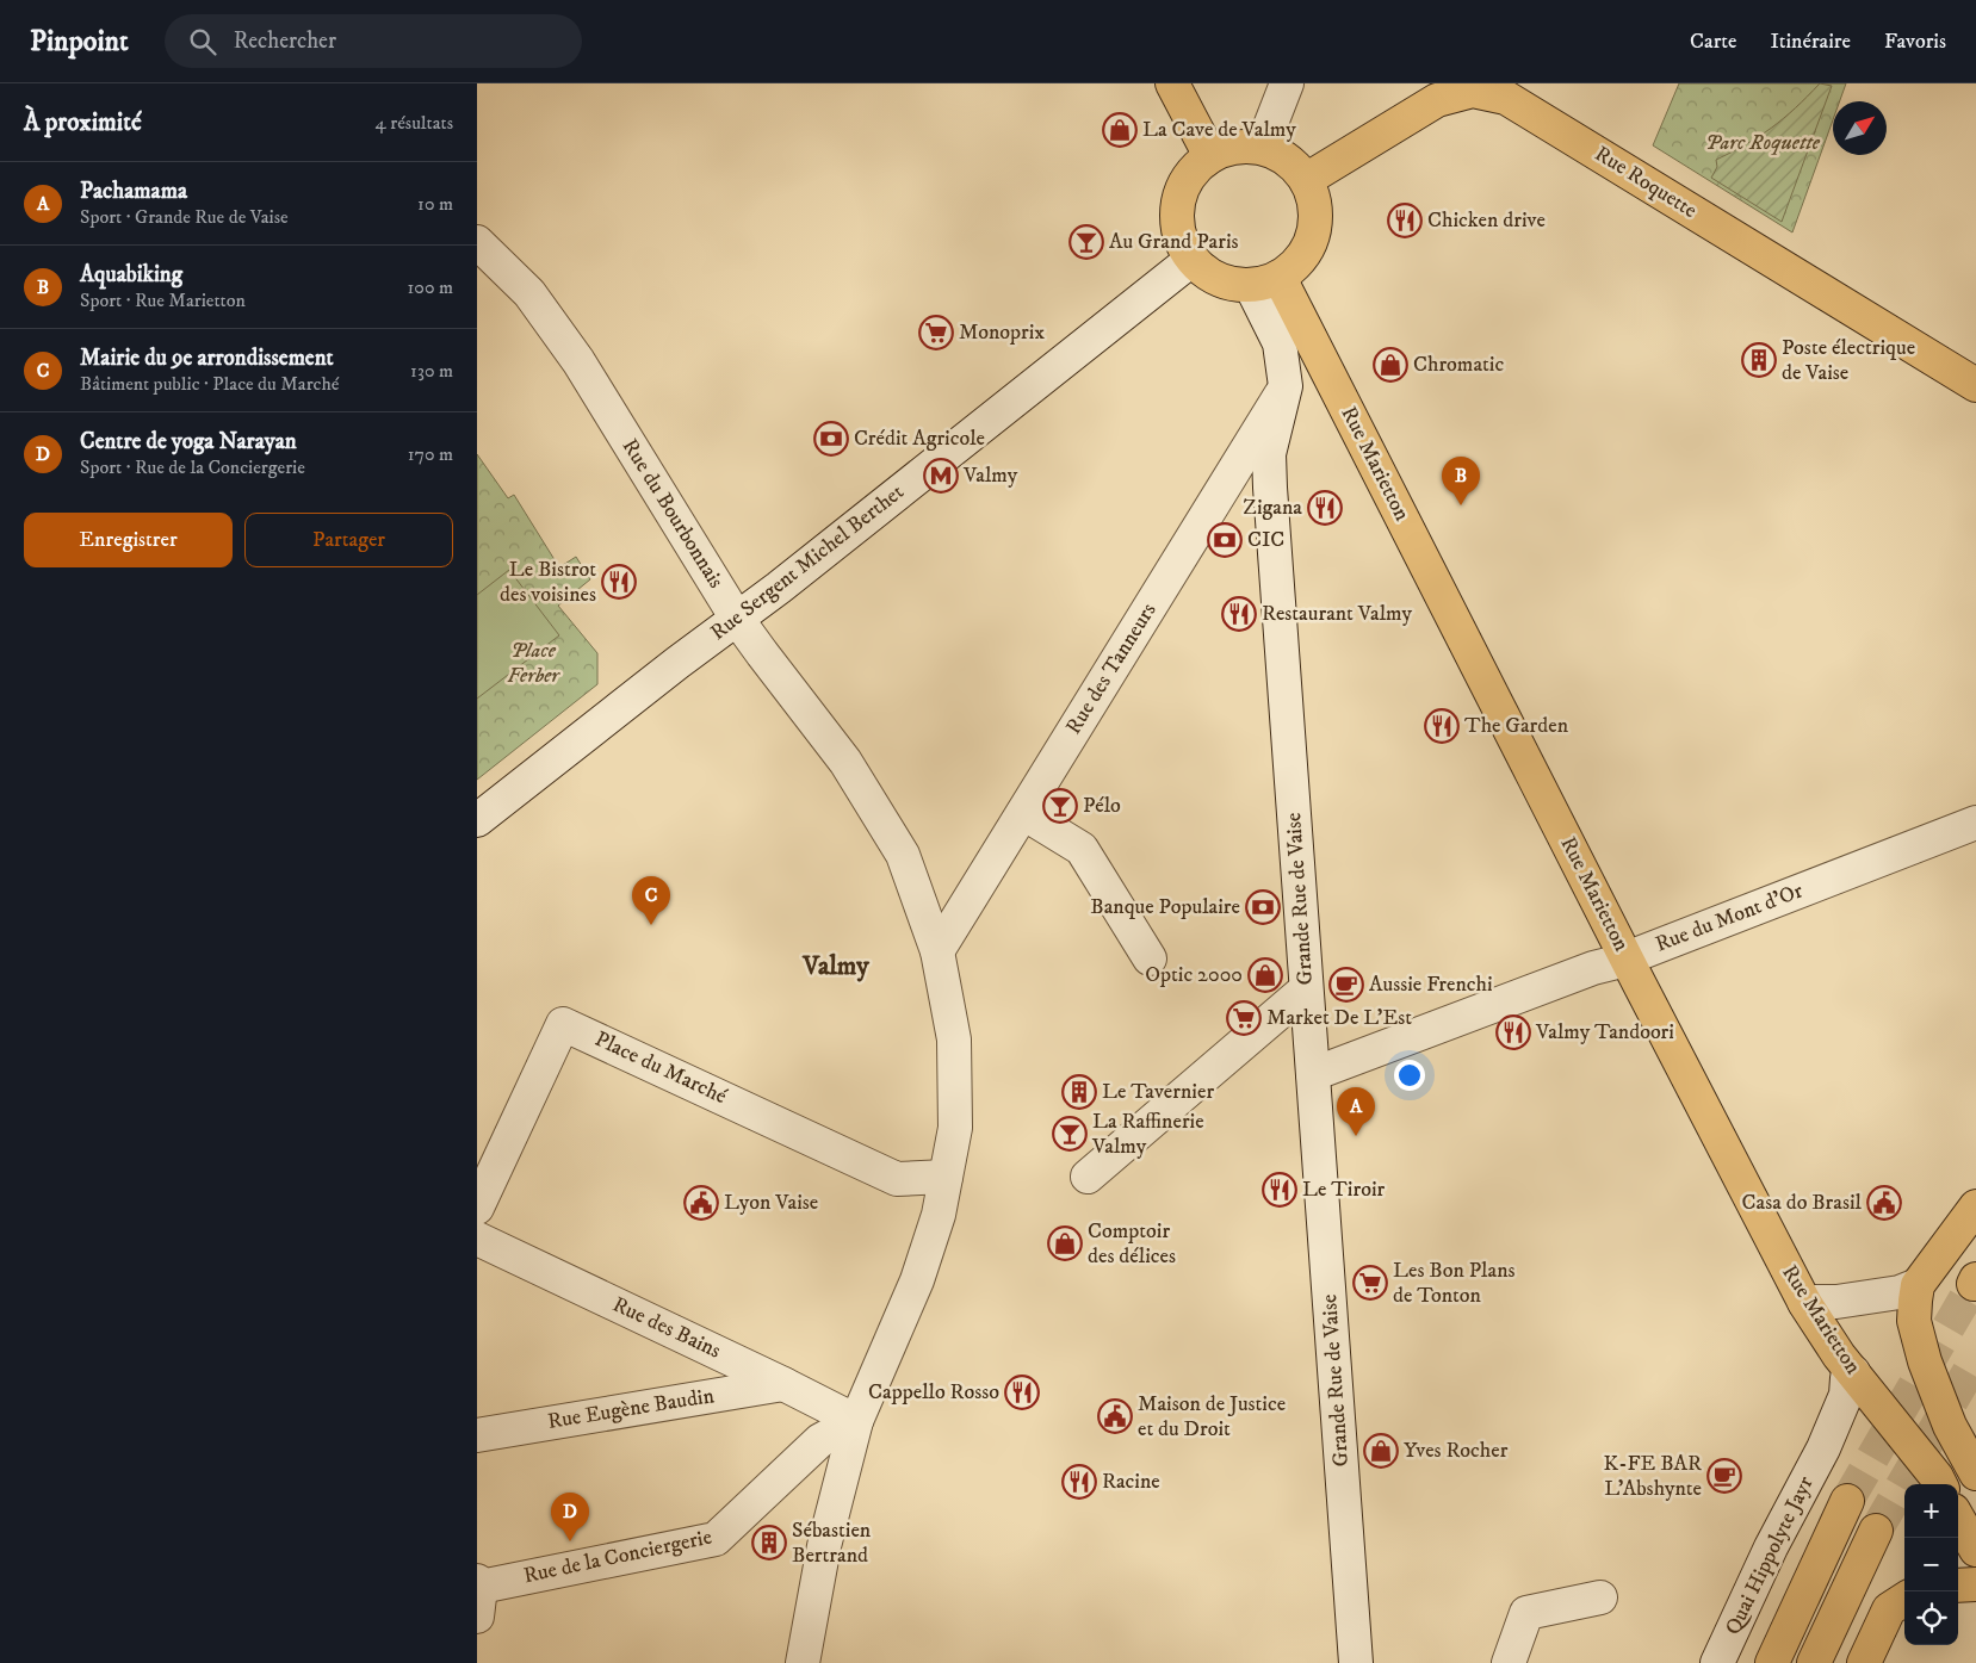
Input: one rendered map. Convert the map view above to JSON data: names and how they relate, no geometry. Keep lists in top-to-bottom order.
{
  "streets": {
    "main road": ["Rue Roquette", "Rue Marietton"],
    "street": [
      "Rue du Bourbonnais",
      "Rue Sergent Michel Berthet",
      "Rue des Tanneurs",
      "Grande Rue de Vaise",
      "Rue du Mont d'Or",
      "Place du Marché",
      "Rue des Bains",
      "Rue Eugène Baudin",
      "Quai Hippolyte Jayr",
      "Rue de la Conciergerie"
    ]
  },
  "crossings": [
    ["Rue Roquette", "Rue Marietton"],
    ["Rue Roquette", "Rue Sergent Michel Berthet"],
    ["Rue Roquette", "Grande Rue de Vaise"],
    ["Rue Marietton", "Rue Sergent Michel Berthet"],
    ["Rue Marietton", "Grande Rue de Vaise"],
    ["Rue Marietton", "Rue du Mont d'Or"],
    ["Rue Marietton", "Quai Hippolyte Jayr"],
    ["Rue du Bourbonnais", "Rue Sergent Michel Berthet"],
    ["Rue du Bourbonnais", "Rue des Tanneurs"],
    ["Rue Sergent Michel Berthet", "Grande Rue de Vaise"],
    ["Rue des Tanneurs", "Grande Rue de Vaise"],
    ["Grande Rue de Vaise", "Rue du Mont d'Or"],
    ["Rue des Bains", "Rue Eugène Baudin"],
    ["Rue des Bains", "Rue de la Conciergerie"]
  ],
  "districts": ["Valmy"],
  "parks": ["Parc Roquette", "Place Ferber"],
  "places": {
    "shop": [
      "La Cave de Valmy",
      "Chromatic",
      "Optic 2000",
      "Comptoir des délices",
      "Yves Rocher"
    ],
    "restaurant": [
      "Chicken drive",
      "Zigana",
      "Le Bistrot des voisines",
      "Restaurant Valmy",
      "The Garden",
      "Valmy Tandoori",
      "Le Tiroir",
      "Cappello Rosso",
      "Racine"
    ],
    "bar": ["Au Grand Paris", "Pélo", "La Raffinerie Valmy"],
    "supermarket": ["Monoprix", "Market De L'Est", "Les Bon Plans de Tonton"],
    "building": ["Poste électrique de Vaise", "Le Tavernier", "Sébastien Bertrand"],
    "bank": ["Crédit Agricole", "CIC", "Banque Populaire"],
    "metro station": ["Valmy"],
    "cafe": ["Aussie Frenchi", "K-FE BAR L'Abshynte"],
    "public building": ["Lyon Vaise", "Casa do Brasil", "Maison de Justice et du Droit"]
  },
  "north": "top right",
  "page": {
    "header": "Pinpoint",
    "search": "Rechercher",
    "nav": ["Carte", "Itinéraire", "Favoris"],
    "heading": ["À proximité", "4 résultats"],
    "list": [
      {
        "mark": "A",
        "name": "Pachamama",
        "note": "Sport · Grande Rue de Vaise",
        "value": "10 m"
      },
      {
        "mark": "B",
        "name": "Aquabiking",
        "note": "Sport · Rue Marietton",
        "value": "100 m"
      },
      {
        "mark": "C",
        "name": "Mairie du 9e arrondissement",
        "note": "Bâtiment public · Place du Marché",
        "value": "130 m"
      },
      {
        "mark": "D",
        "name": "Centre de yoga Narayan",
        "note": "Sport · Rue de la Conciergerie",
        "value": "170 m"
      }
    ],
    "pins": [
      "B",
      "C",
      "A",
      "D"
    ],
    "buttons": ["Enregistrer", "Partager"],
    "map_buttons": ["+", "−"]
  }
}
